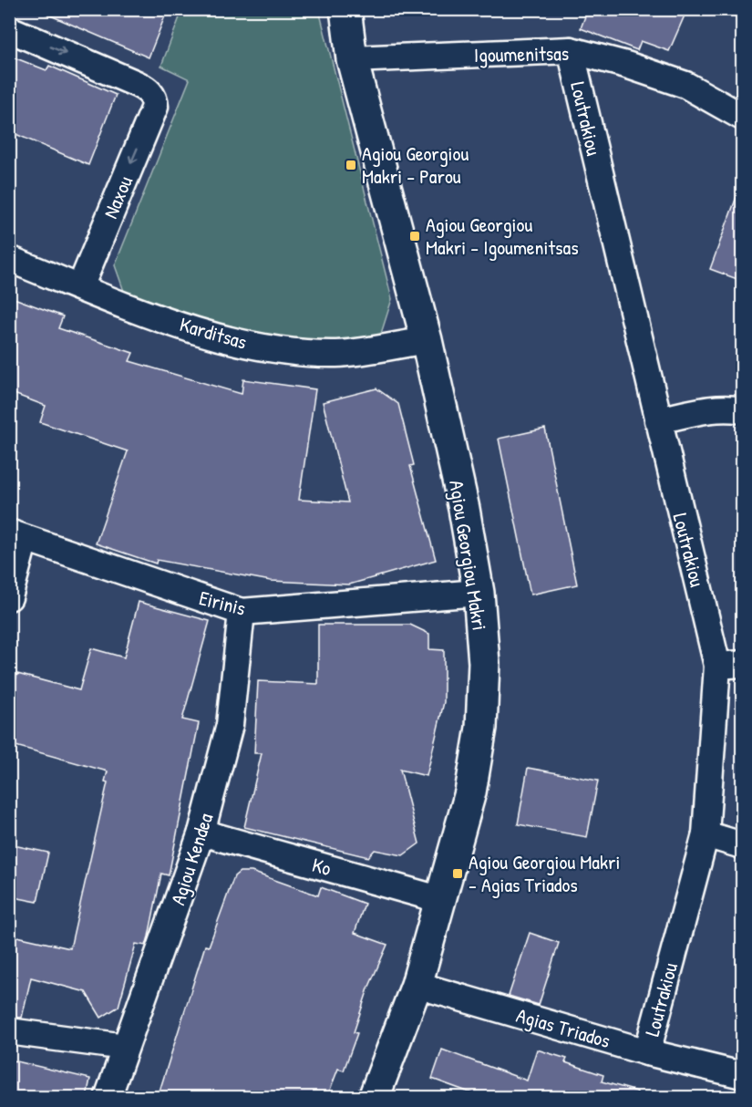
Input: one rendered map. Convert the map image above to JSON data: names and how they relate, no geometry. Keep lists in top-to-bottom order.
{
  "streets": {
    "street": [
      "Igoumenitsas",
      "Loutrakiou",
      "Naxou",
      "Karditsas",
      "Agiou Georgiou Makri",
      "Eirinis",
      "Agiou Kendea",
      "Ko",
      "Agias Triados"
    ]
  },
  "crossings": [
    ["Igoumenitsas", "Loutrakiou"],
    ["Igoumenitsas", "Agiou Georgiou Makri"],
    ["Loutrakiou", "Agias Triados"],
    ["Naxou", "Karditsas"],
    ["Karditsas", "Agiou Georgiou Makri"],
    ["Agiou Georgiou Makri", "Eirinis"],
    ["Agiou Georgiou Makri", "Ko"],
    ["Agiou Georgiou Makri", "Agias Triados"],
    ["Eirinis", "Agiou Kendea"],
    ["Agiou Kendea", "Ko"]
  ],
  "places": {
    "transit": ["Agiou Georgiou Makri - Parou", "Agiou Georgiou Makri - Igoumenitsas", "Agiou Georgiou Makri - Agias Triados"]
  }
}
